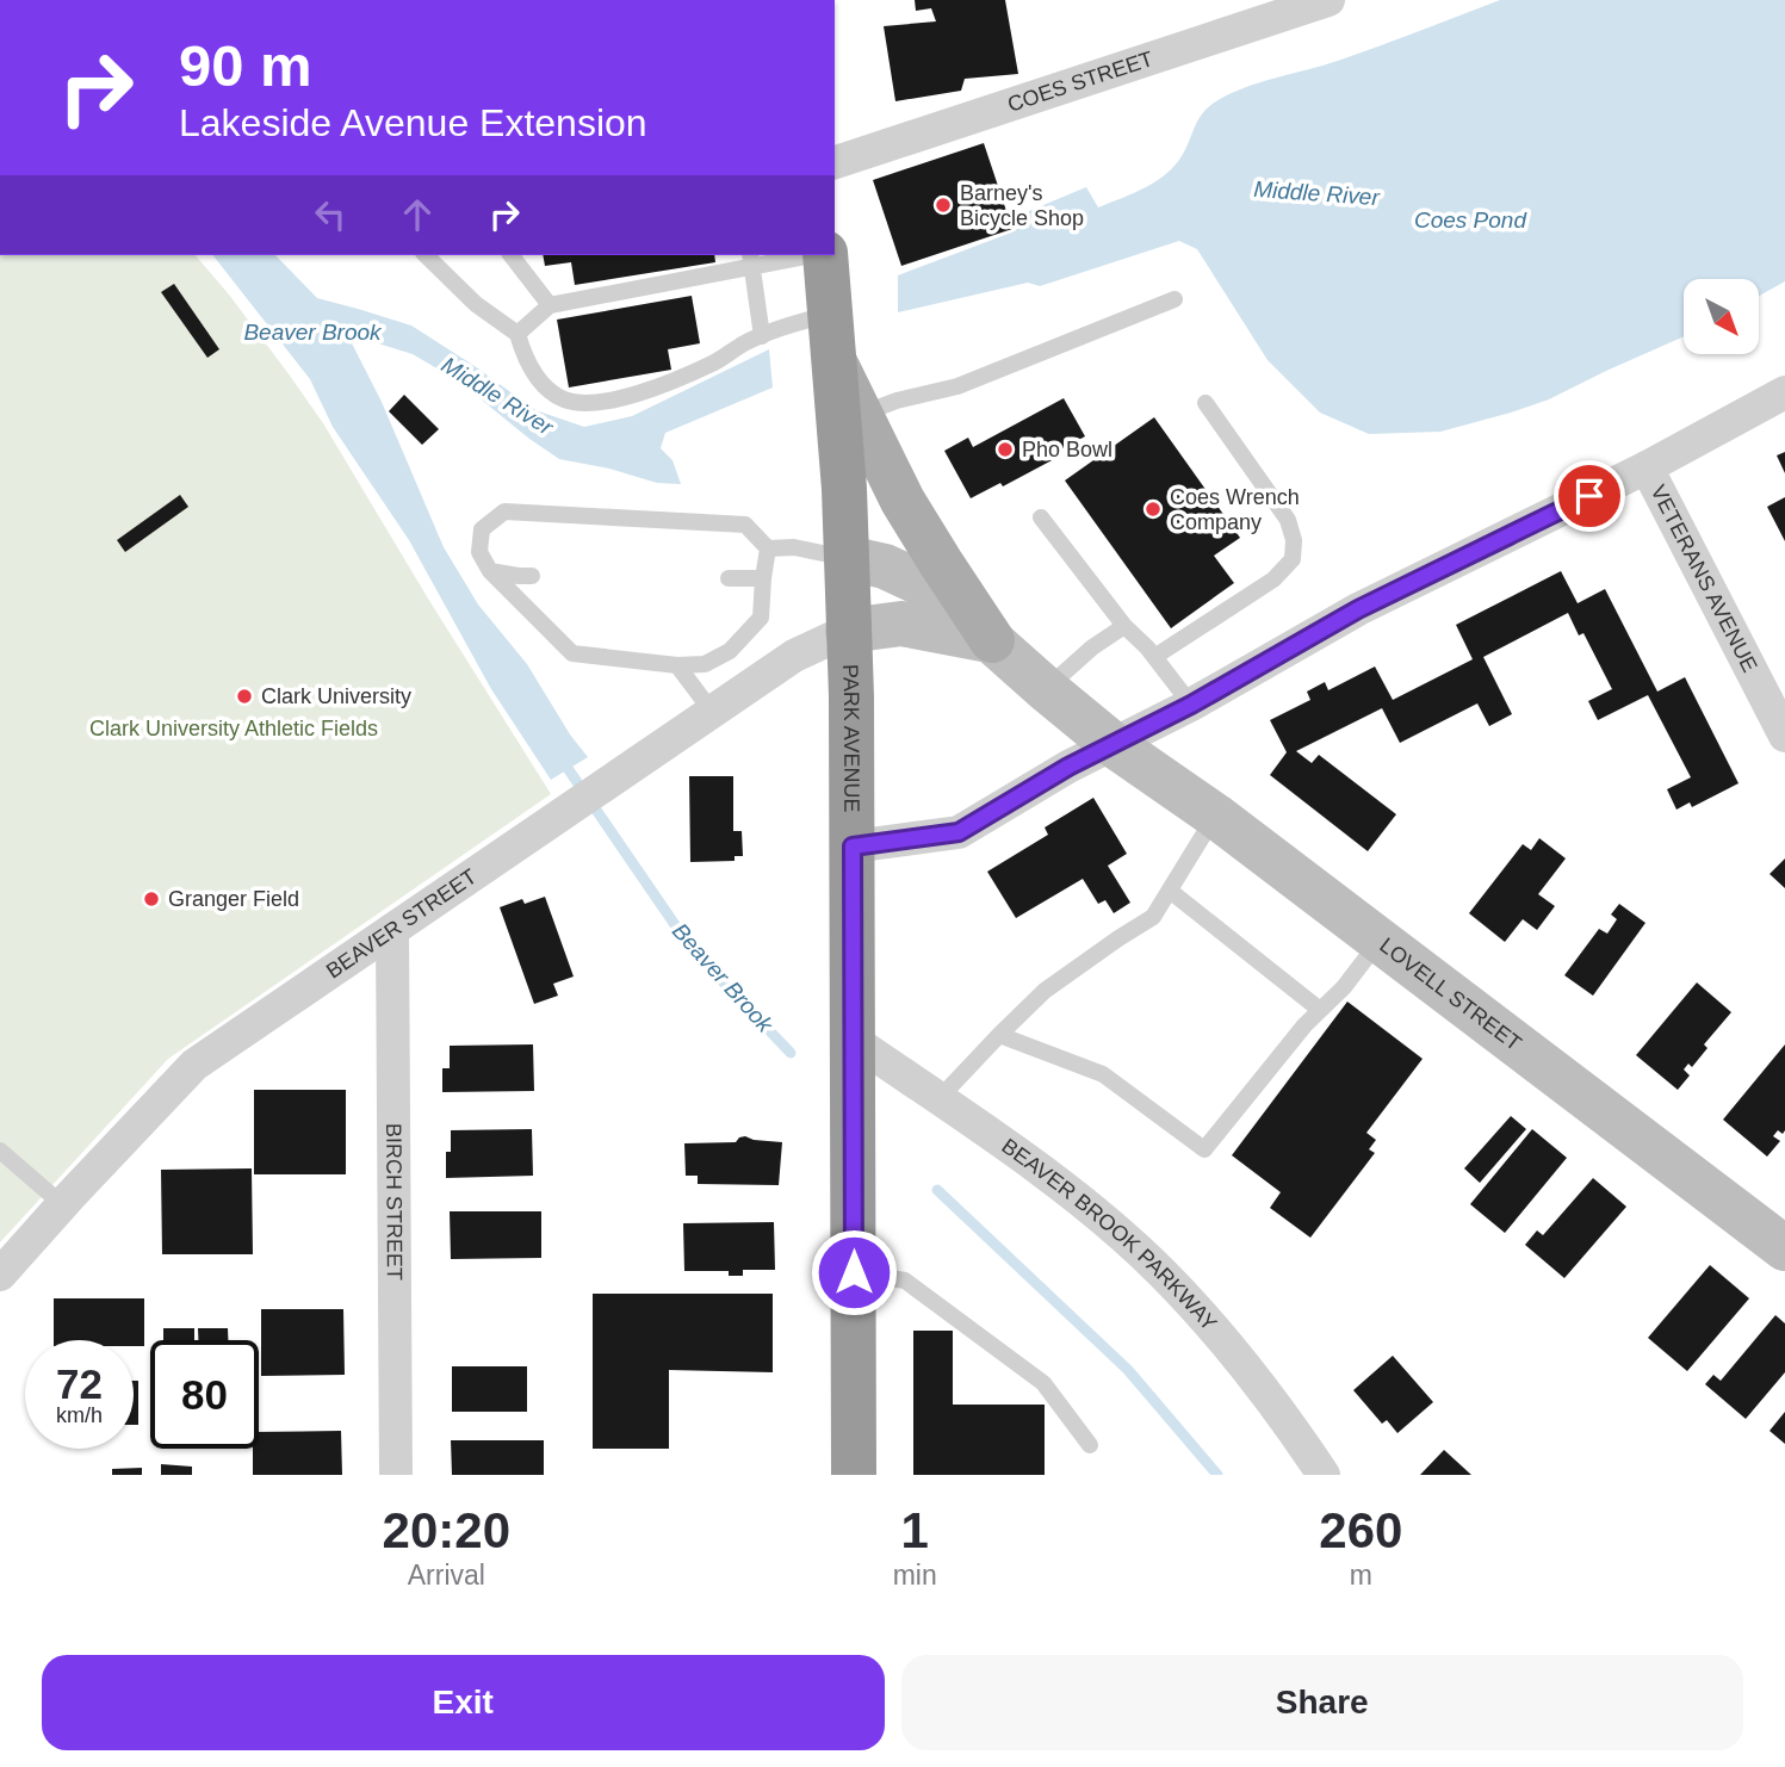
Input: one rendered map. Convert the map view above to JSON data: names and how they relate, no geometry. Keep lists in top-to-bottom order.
{
  "streets": {
    "highway": ["PARK AVENUE"],
    "street": [
      "COES STREET",
      "VETERANS AVENUE",
      "BEAVER STREET",
      "LOVELL STREET",
      "BIRCH STREET",
      "BEAVER BROOK PARKWAY"
    ]
  },
  "crossings": [
    ["PARK AVENUE", "BEAVER STREET"],
    ["PARK AVENUE", "LOVELL STREET"],
    ["PARK AVENUE", "BEAVER BROOK PARKWAY"],
    ["BEAVER STREET", "BIRCH STREET"]
  ],
  "water": ["Middle River", "Coes Pond", "Beaver Brook"],
  "parks": ["Clark University Athletic Fields"],
  "places": [
    "Barney's Bicycle Shop",
    "Pho Bowl",
    "Coes Wrench Company",
    "Clark University",
    "Granger Field"
  ],
  "north": "bottom right",
  "page": {
    "turn": ["90 m", "Lakeside Avenue Extension"],
    "speed": "72 km/h",
    "limit": "80",
    "eta": [
      "20:20",
      "Arrival",
      "1",
      "min",
      "260",
      "m"
    ],
    "buttons": ["Exit", "Share"]
  }
}
